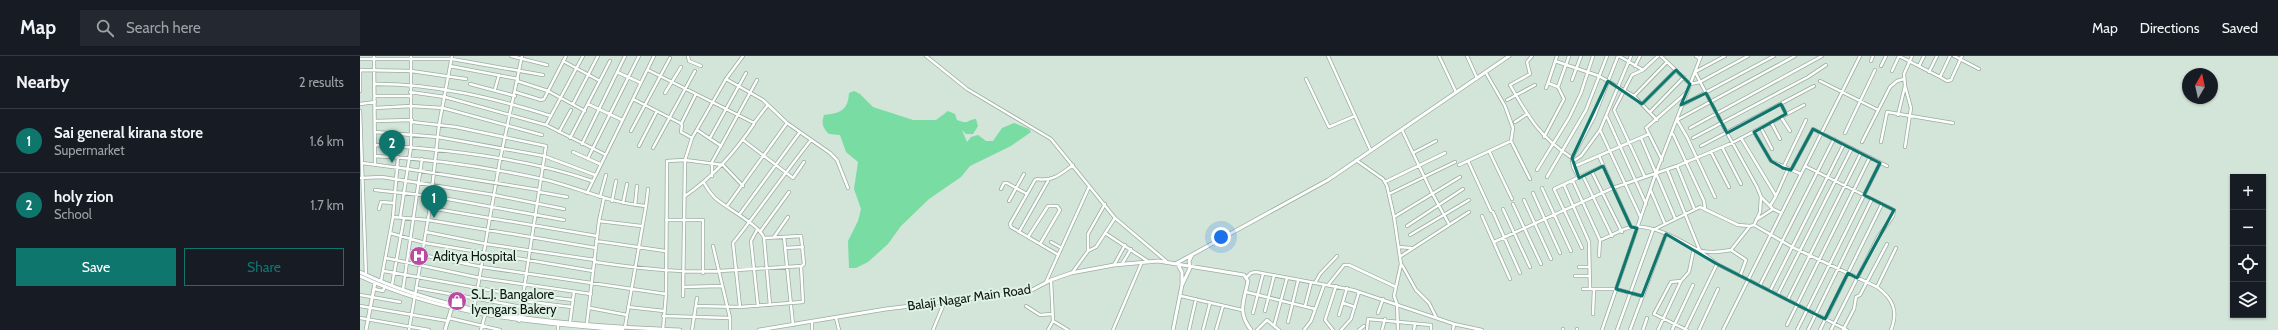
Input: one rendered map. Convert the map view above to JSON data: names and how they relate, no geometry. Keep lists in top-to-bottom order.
{
  "streets": {
    "street": ["Balaji Nagar Main Road"]
  },
  "places": {
    "hospital": ["Aditya Hospital"],
    "shop": ["S.L.J. Bangalore Iyengars Bakery"]
  },
  "north": "top",
  "page": {
    "header": "Map",
    "search": "Search here",
    "nav": ["Map", "Directions", "Saved"],
    "heading": ["Nearby", "2 results"],
    "list": [
      {
        "mark": "1",
        "name": "Sai general kirana store",
        "note": "Supermarket",
        "value": "1.6 km"
      },
      {
        "mark": "2",
        "name": "holy zion",
        "note": "School",
        "value": "1.7 km"
      }
    ],
    "pins": ["2", "1"],
    "map_buttons": ["+", "−"],
    "buttons": ["Save", "Share"]
  }
}
